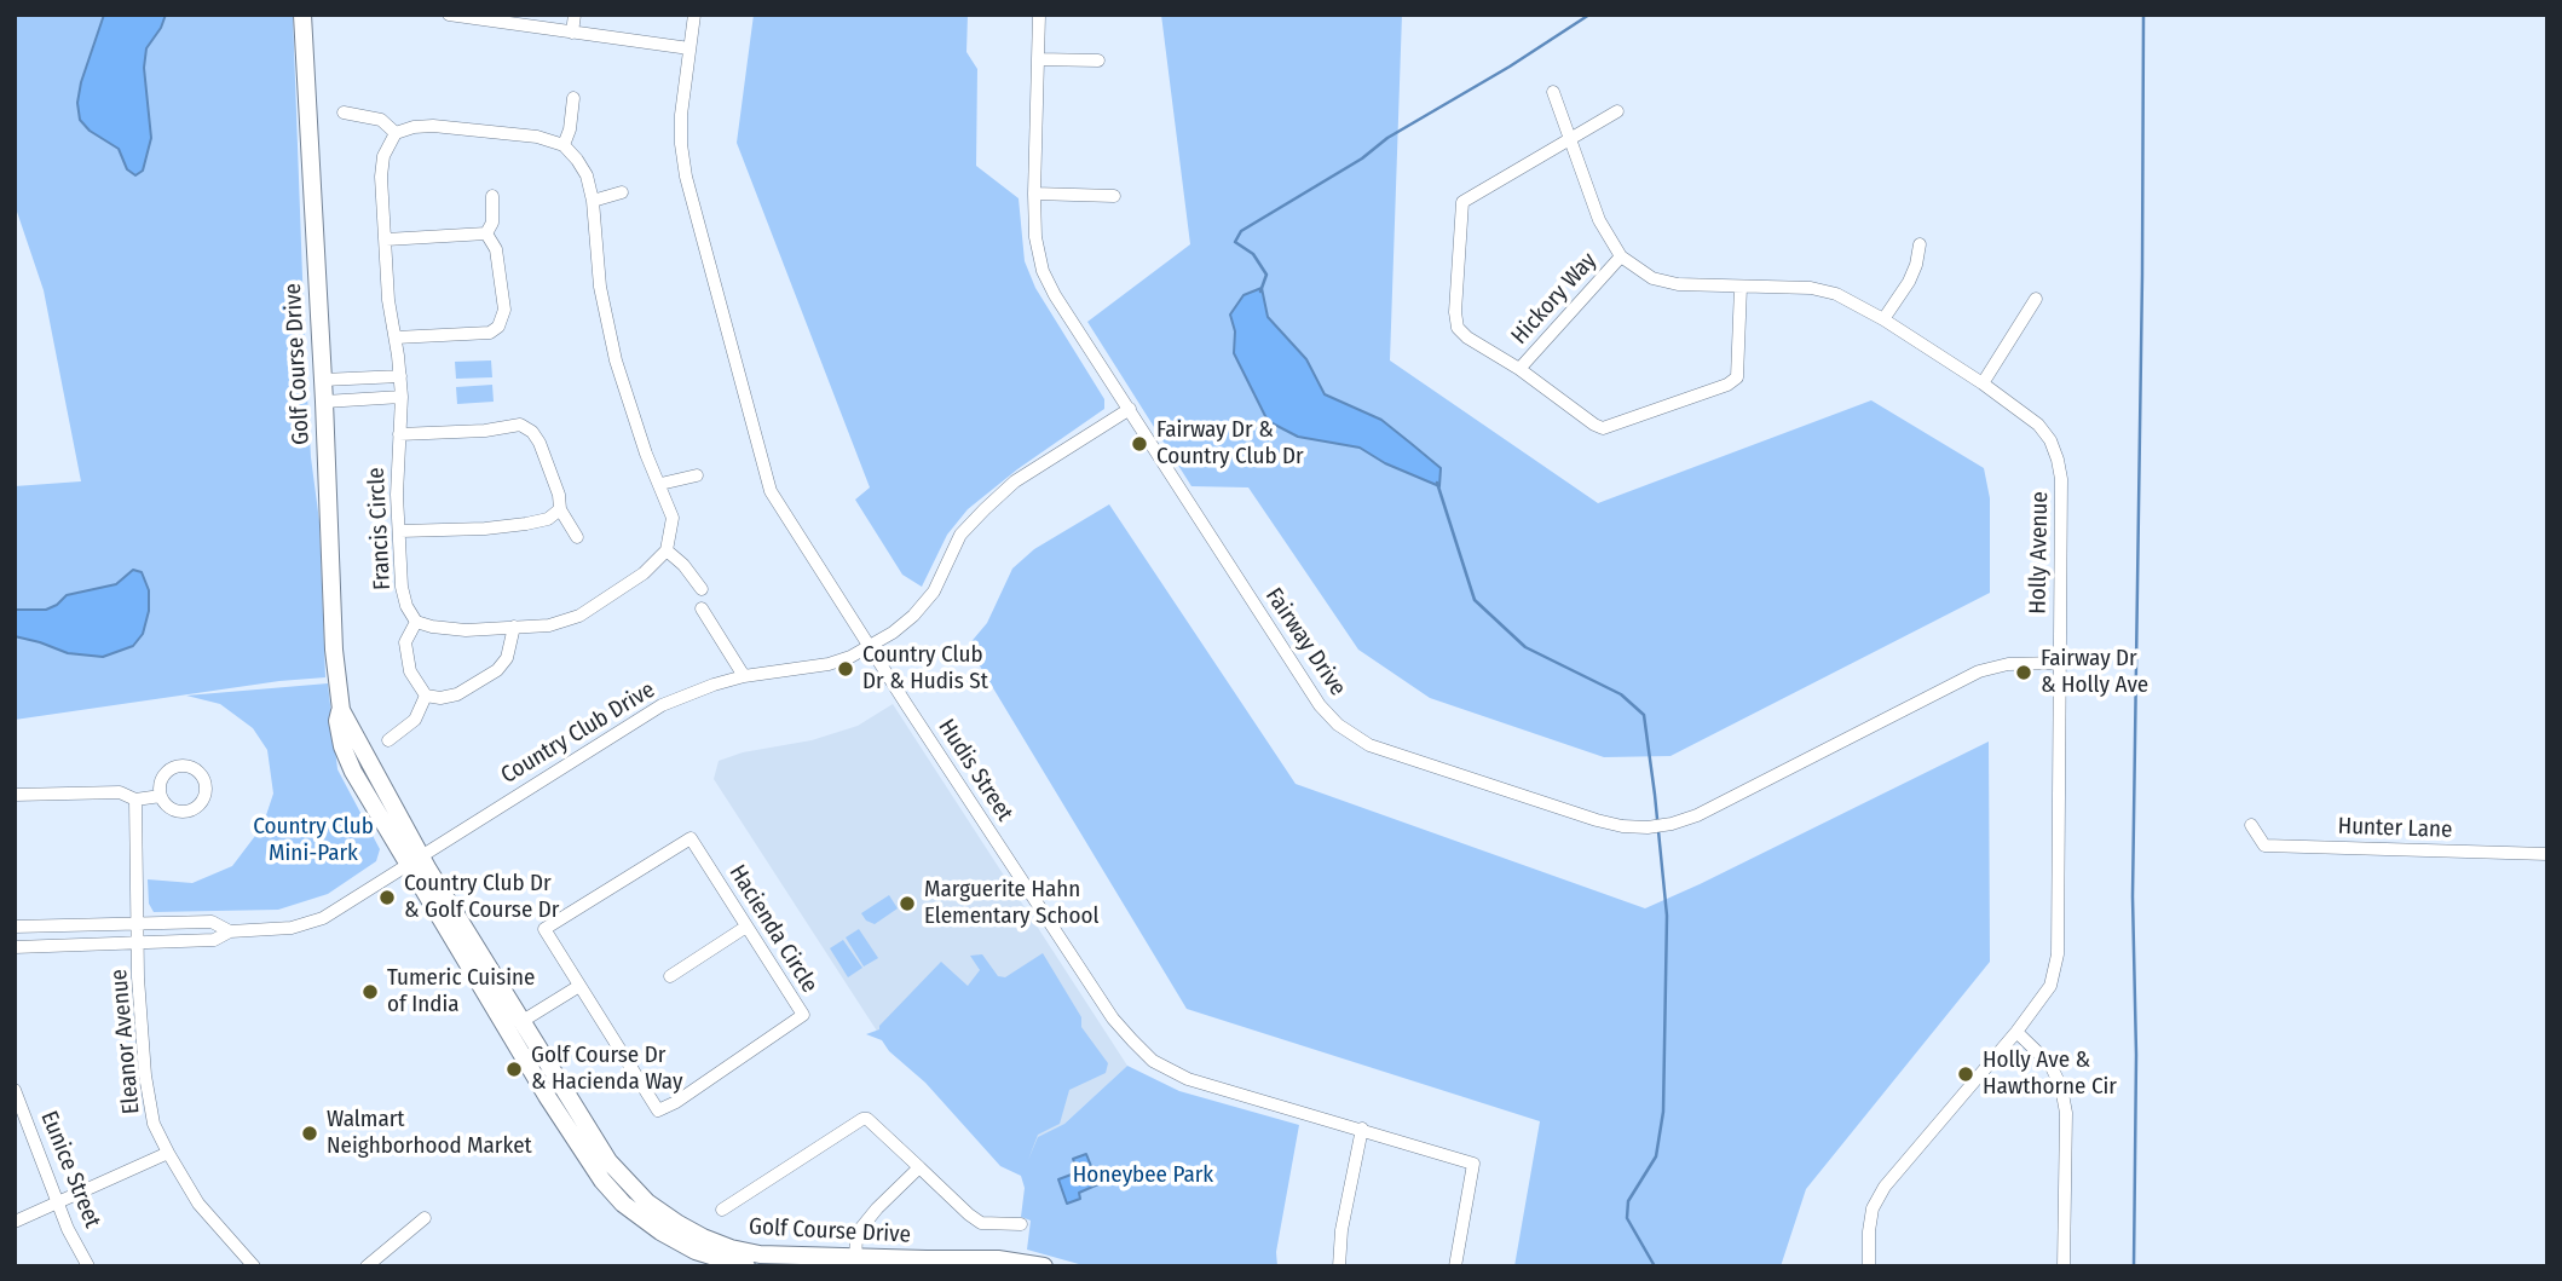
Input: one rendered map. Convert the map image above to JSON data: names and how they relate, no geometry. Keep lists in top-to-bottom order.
{
  "streets": {
    "street": [
      "Hickory Way",
      "Golf Course Drive",
      "Francis Circle",
      "Holly Avenue",
      "Fairway Drive",
      "Country Club Drive",
      "Hudis Street",
      "Hunter Lane",
      "Hacienda Circle",
      "Eleanor Avenue",
      "Eunice Street"
    ]
  },
  "crossings": [
    ["Hickory Way", "Holly Avenue"],
    ["Golf Course Drive", "Country Club Drive"],
    ["Holly Avenue", "Fairway Drive"],
    ["Fairway Drive", "Country Club Drive"],
    ["Country Club Drive", "Hudis Street"],
    ["Country Club Drive", "Eleanor Avenue"]
  ],
  "parks": ["Country Club Mini-Park", "Honeybee Park"],
  "places": [
    "Fairway Dr & Country Club Dr",
    "Country Club Dr & Hudis St",
    "Fairway Dr & Holly Ave",
    "Country Club Dr & Golf Course Dr",
    "Marguerite Hahn Elementary School",
    "Tumeric Cuisine of India",
    "Golf Course Dr & Hacienda Way",
    "Holly Ave & Hawthorne Cir",
    "Walmart Neighborhood Market"
  ]
}
